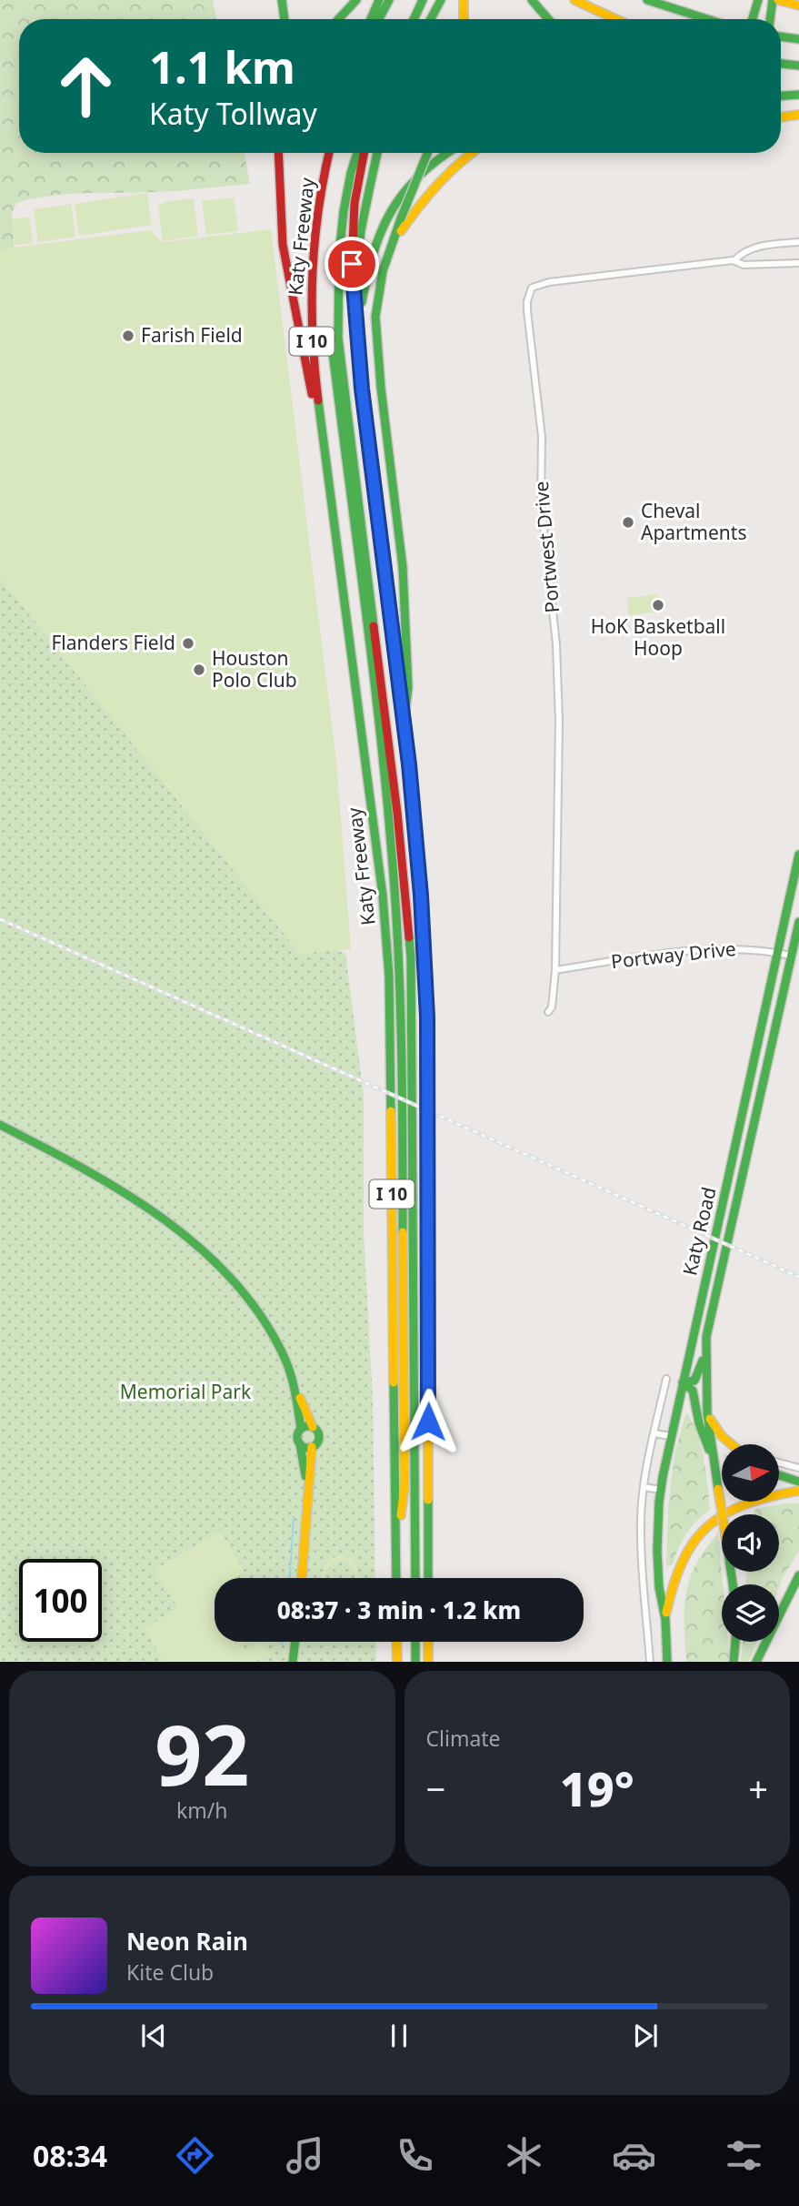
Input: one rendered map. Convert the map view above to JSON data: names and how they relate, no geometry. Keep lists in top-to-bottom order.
{
  "streets": {
    "main road": ["Katy Freeway", "I 10", "Katy Road"],
    "street": ["Portwest Drive", "Portway Drive"]
  },
  "crossings": [
    ["Portwest Drive", "Portway Drive"],
    ["Portway Drive", "Katy Road"]
  ],
  "parks": ["Memorial Park"],
  "places": [
    "Farish Field",
    "Cheval Apartments",
    "HoK Basketball Hoop",
    "Flanders Field",
    "Houston Polo Club"
  ],
  "north": "right",
  "page": {
    "turn": ["1.1 km", "Katy Tollway"],
    "limit": "100",
    "trip": "08:37 · 3 min · 1.2 km",
    "tile": [
      ["92", "km/h"],
      "Climate"
    ],
    "heat": ["−", "19°", "+"],
    "song": ["Neon Rain", "Kite Club"],
    "tabs": "08:34"
  }
}
